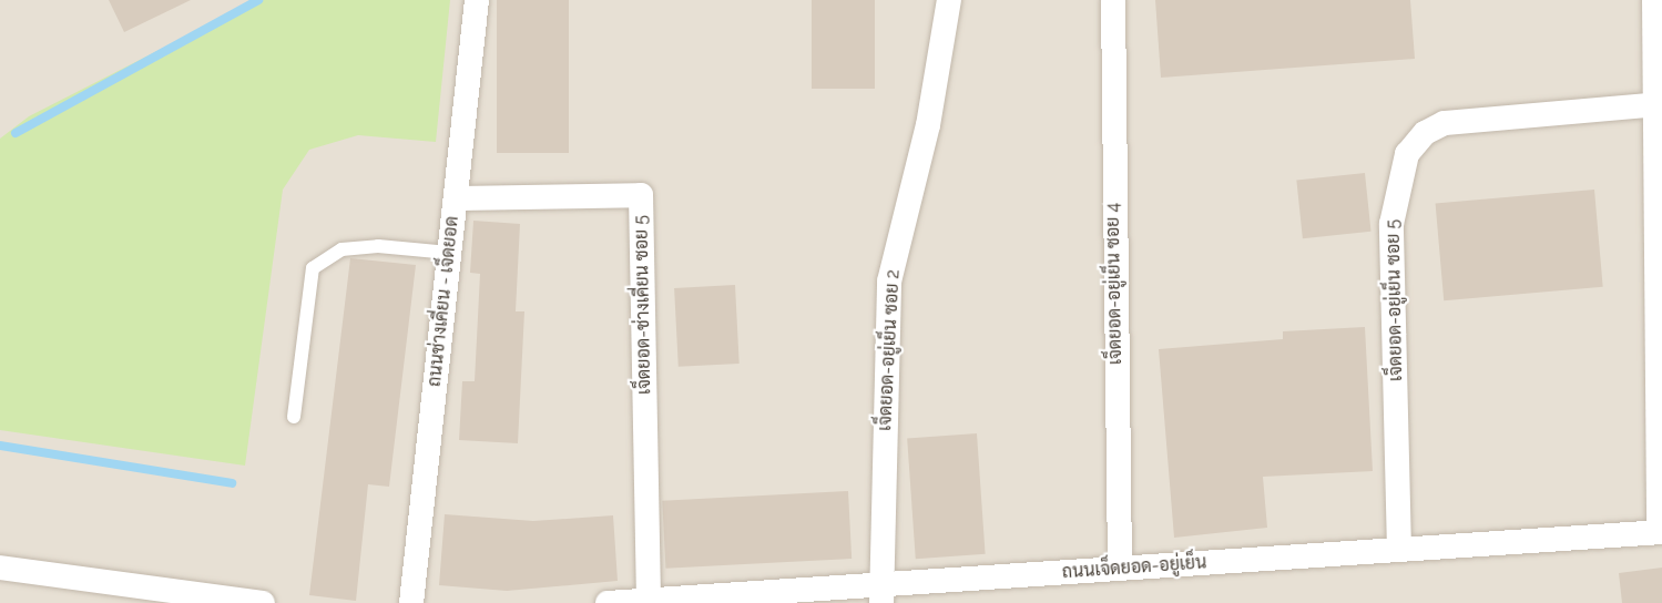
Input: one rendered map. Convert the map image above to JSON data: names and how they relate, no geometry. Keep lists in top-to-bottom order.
{
  "streets": {
    "street": [
      "เจ็ดยอด-อยู่เย็น ซอย 4",
      "เจ็ดยอด-อยู่เย็น ซอย 5",
      "ถนนช่างเคี่ยน - เจ็ดยอด",
      "เจ็ดยอด-ช่างเคี่ยน ซอย 5",
      "เจ็ดยอด-อยู่เย็น ซอย 2",
      "ถนนเจ็ดยอด-อยู่เย็น"
    ]
  },
  "crossings": [
    ["เจ็ดยอด-อยู่เย็น ซอย 4", "ถนนเจ็ดยอด-อยู่เย็น"],
    ["เจ็ดยอด-อยู่เย็น ซอย 5", "ถนนเจ็ดยอด-อยู่เย็น"],
    ["ถนนช่างเคี่ยน - เจ็ดยอด", "เจ็ดยอด-ช่างเคี่ยน ซอย 5"],
    ["เจ็ดยอด-ช่างเคี่ยน ซอย 5", "ถนนเจ็ดยอด-อยู่เย็น"],
    ["เจ็ดยอด-อยู่เย็น ซอย 2", "ถนนเจ็ดยอด-อยู่เย็น"]
  ]
}
